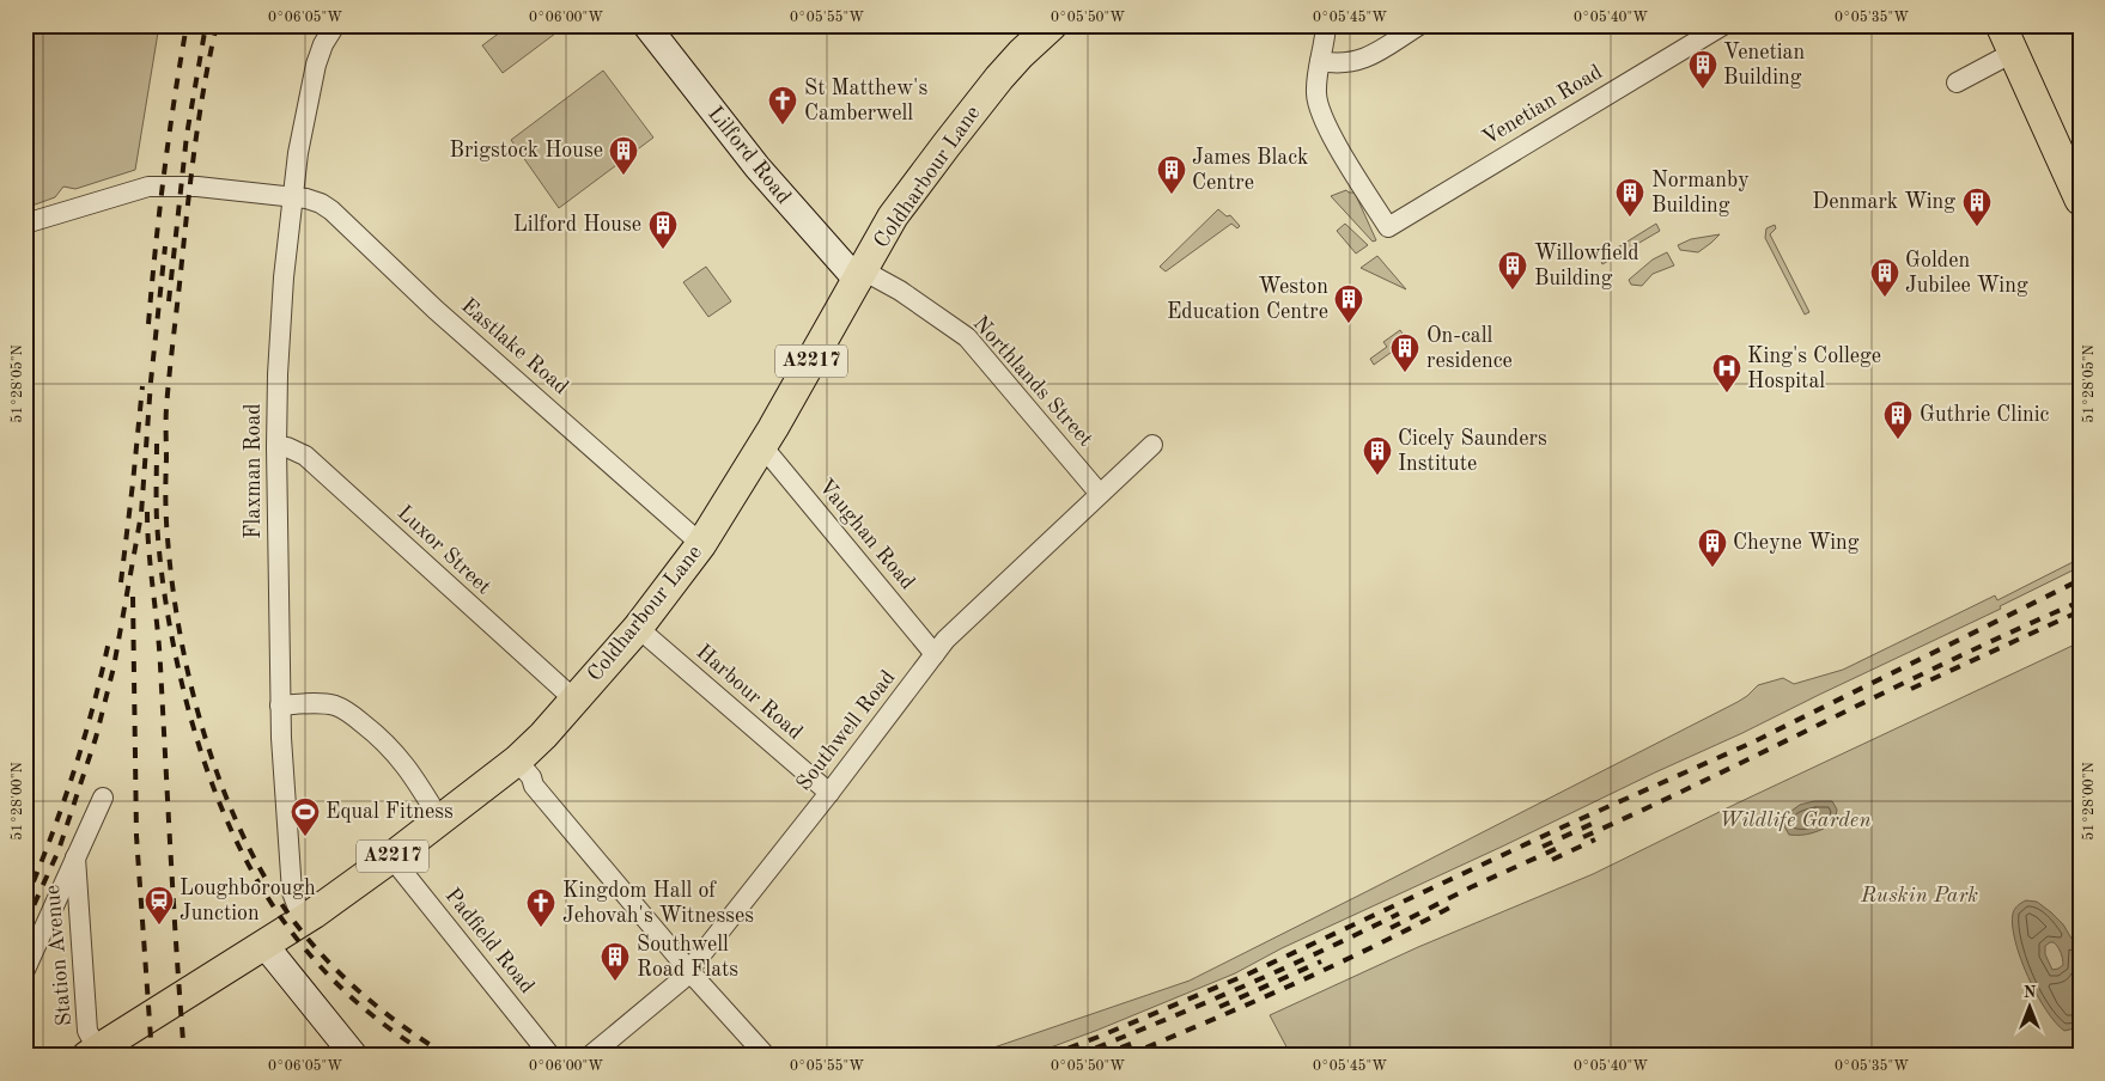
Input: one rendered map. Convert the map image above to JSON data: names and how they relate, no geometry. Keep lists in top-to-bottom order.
{
  "streets": {
    "main road": ["Coldharbour Lane", "A2217"],
    "street": [
      "Venetian Road",
      "Lilford Road",
      "Eastlake Road",
      "Northlands Street",
      "Flaxman Road",
      "Vaughan Road",
      "Luxor Street",
      "Harbour Road",
      "Southwell Road",
      "Padfield Road",
      "Station Avenue"
    ]
  },
  "crossings": [
    ["Lilford Road", "Coldharbour Lane"],
    ["Lilford Road", "Northlands Street"],
    ["Coldharbour Lane", "Eastlake Road"],
    ["Coldharbour Lane", "Northlands Street"],
    ["Coldharbour Lane", "Flaxman Road"],
    ["Coldharbour Lane", "Vaughan Road"],
    ["Coldharbour Lane", "Luxor Street"],
    ["Coldharbour Lane", "Harbour Road"],
    ["Coldharbour Lane", "Padfield Road"],
    ["Coldharbour Lane", "Station Avenue"],
    ["Eastlake Road", "Flaxman Road"],
    ["Northlands Street", "Southwell Road"],
    ["Flaxman Road", "Luxor Street"],
    ["Vaughan Road", "Southwell Road"],
    ["Harbour Road", "Southwell Road"]
  ],
  "parks": ["Wildlife Garden", "Ruskin Park"],
  "places": {
    "building": [
      "Venetian Building",
      "Brigstock House",
      "James Black Centre",
      "Normanby Building",
      "Denmark Wing",
      "Lilford House",
      "Willowfield Building",
      "Golden Jubilee Wing",
      "Weston Education Centre",
      "On-call residence",
      "Guthrie Clinic",
      "Cicely Saunders Institute",
      "Cheyne Wing",
      "Southwell Road Flats"
    ],
    "church": ["St Matthew's Camberwell", "Kingdom Hall of Jehovah's Witnesses"],
    "hospital": ["King's College Hospital"],
    "sports": ["Equal Fitness"],
    "station": ["Loughborough Junction"]
  },
  "north": "top",
  "coordinates": [
    "0°06'05\"W",
    "0°06'00\"W",
    "0°05'55\"W",
    "0°05'50\"W",
    "0°05'45\"W",
    "0°05'40\"W",
    "0°05'35\"W",
    "51°28'05\"N",
    "51°28'00\"N"
  ]
}
